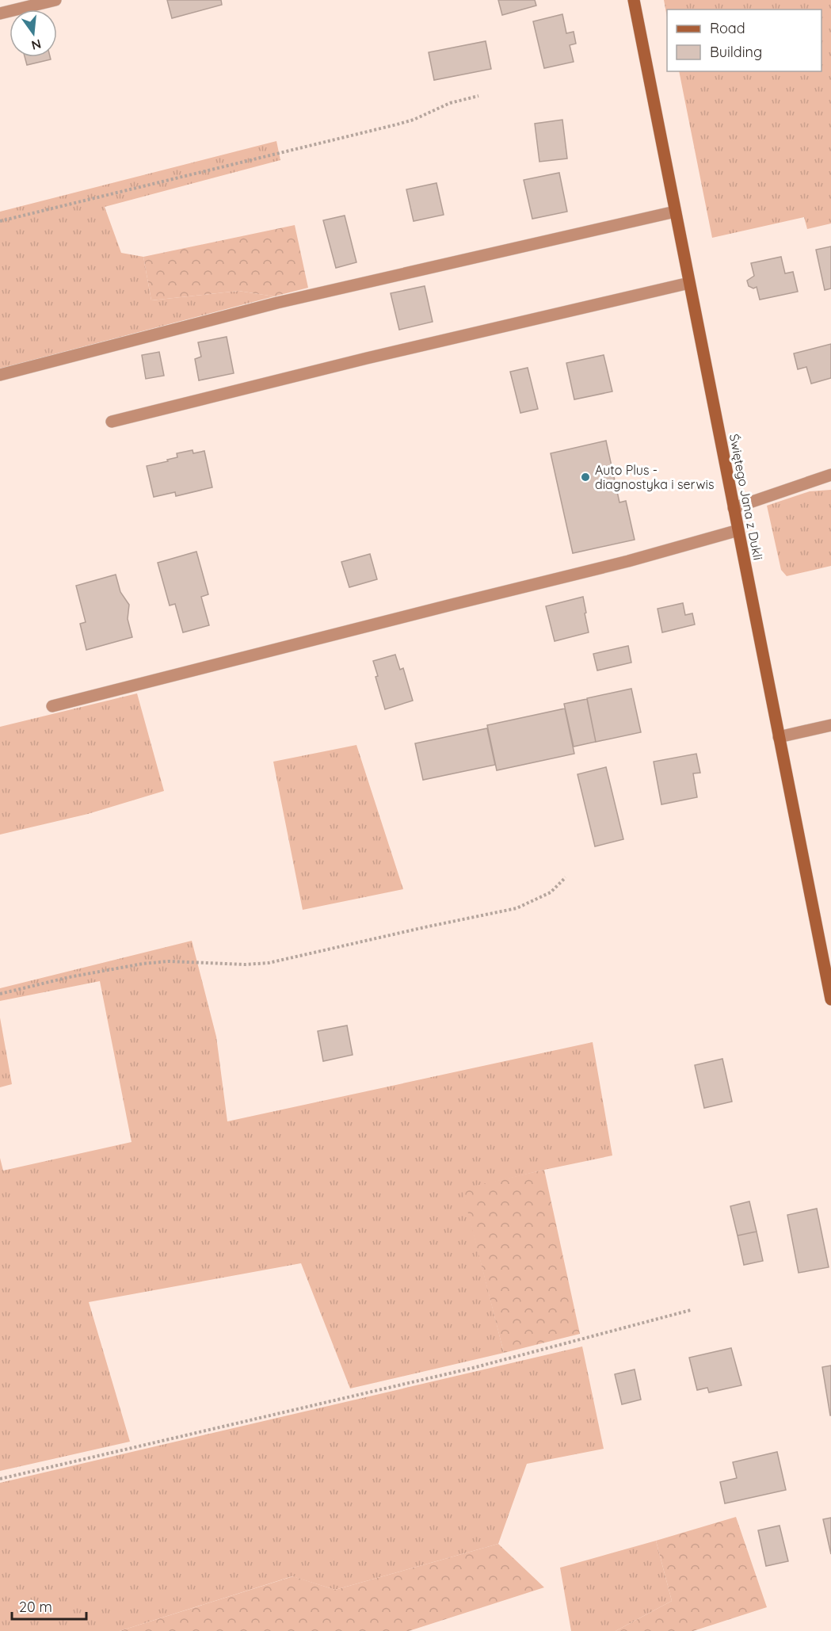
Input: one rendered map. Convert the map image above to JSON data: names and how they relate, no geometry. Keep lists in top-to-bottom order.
{
  "streets": {
    "main road": ["Świętego Jana z Dukli"]
  },
  "places": ["Auto Plus - diagnostyka i serwis"],
  "legend": ["Road", "Building"],
  "scale_bar": "20 m",
  "north": "bottom"
}
